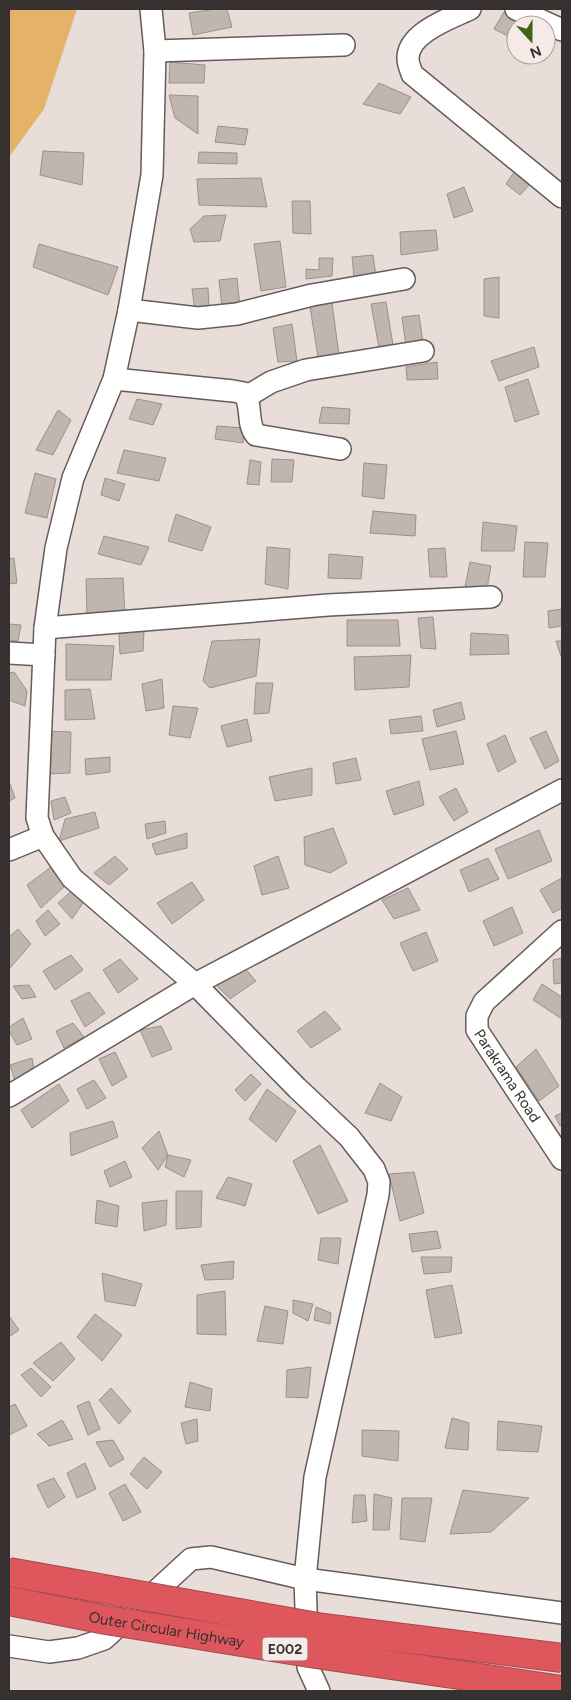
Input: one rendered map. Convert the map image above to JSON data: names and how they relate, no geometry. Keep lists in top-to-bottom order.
{
  "streets": {
    "highway": ["Outer Circular Highway", "E002"],
    "street": ["Parakrama Road"]
  },
  "north": "bottom"
}
